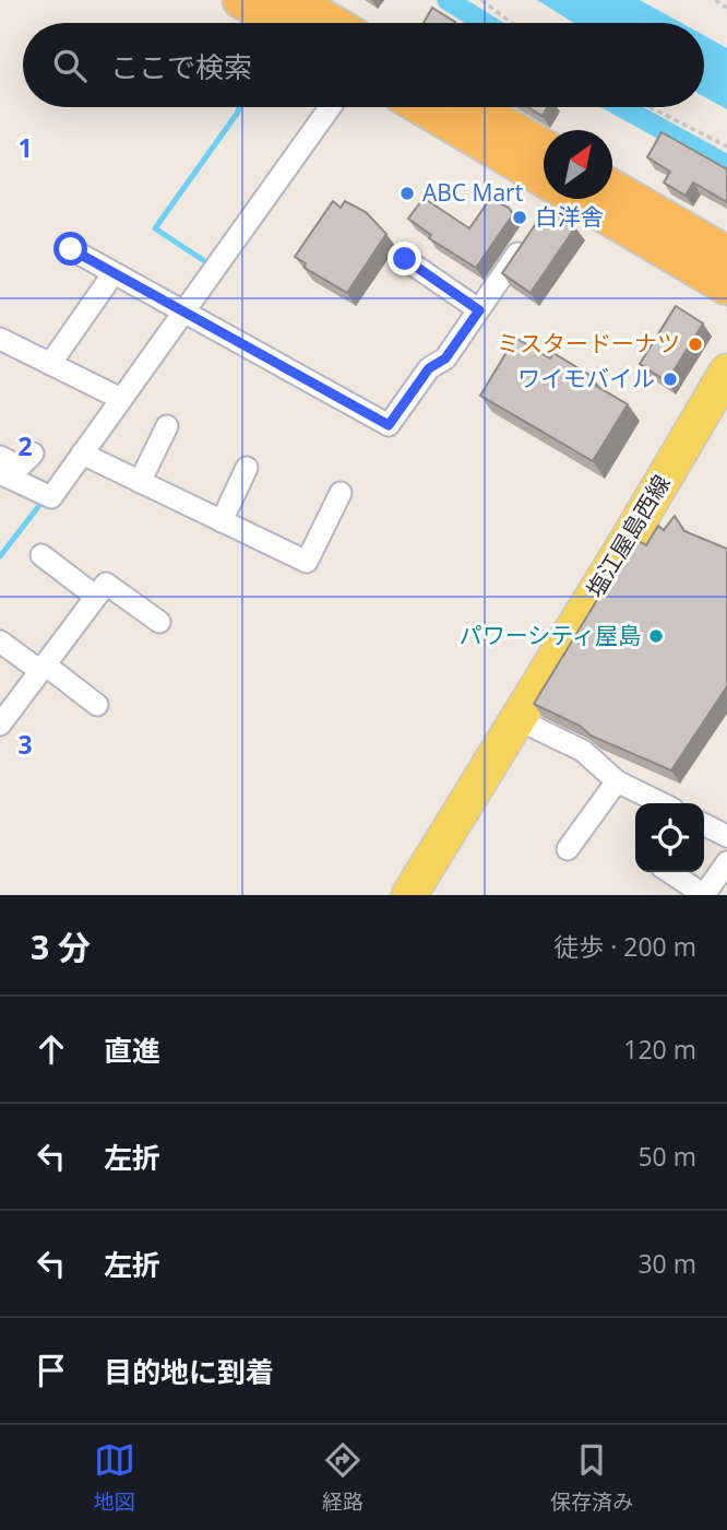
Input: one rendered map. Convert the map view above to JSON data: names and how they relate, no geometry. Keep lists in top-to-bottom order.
{
  "streets": {
    "main road": ["塩江屋島西線"]
  },
  "places": [
    "ABC Mart",
    "白洋舎",
    "ミスタードーナツ",
    "ワイモバイル",
    "パワーシティ屋島"
  ],
  "north": "top right",
  "page": {
    "search": "ここで検索",
    "heading": ["3 分", "徒歩 · 200 m"],
    "list": [
      ["直進", "120 m"],
      ["左折", "50 m"],
      ["左折", "30 m"],
      "目的地に到着"
    ],
    "nav": ["地図", "経路", "保存済み"]
  },
  "grid": {
    "rows": ["1", "2", "3"]
  }
}
